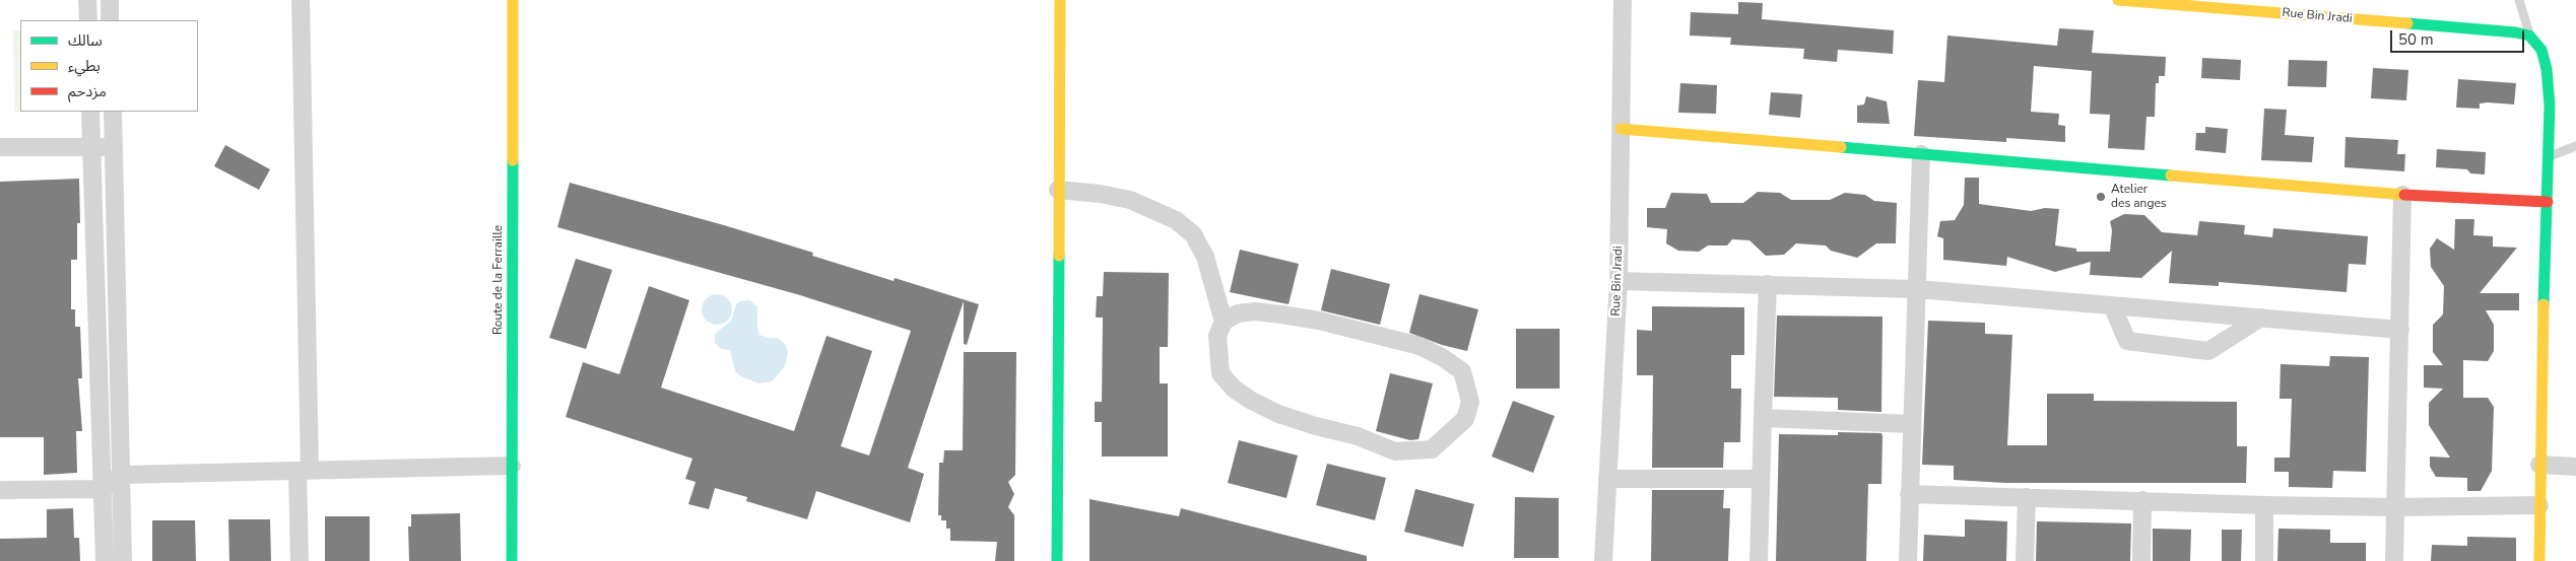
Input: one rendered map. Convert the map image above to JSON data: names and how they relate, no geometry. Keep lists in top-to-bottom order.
{
  "streets": {
    "street": ["Rue Bin Jradi", "Route de la Ferraille"]
  },
  "places": ["Atelier des anges"],
  "legend": ["سالك", "بطيء", "مزدحم"],
  "scale_bar": "50 m"
}
